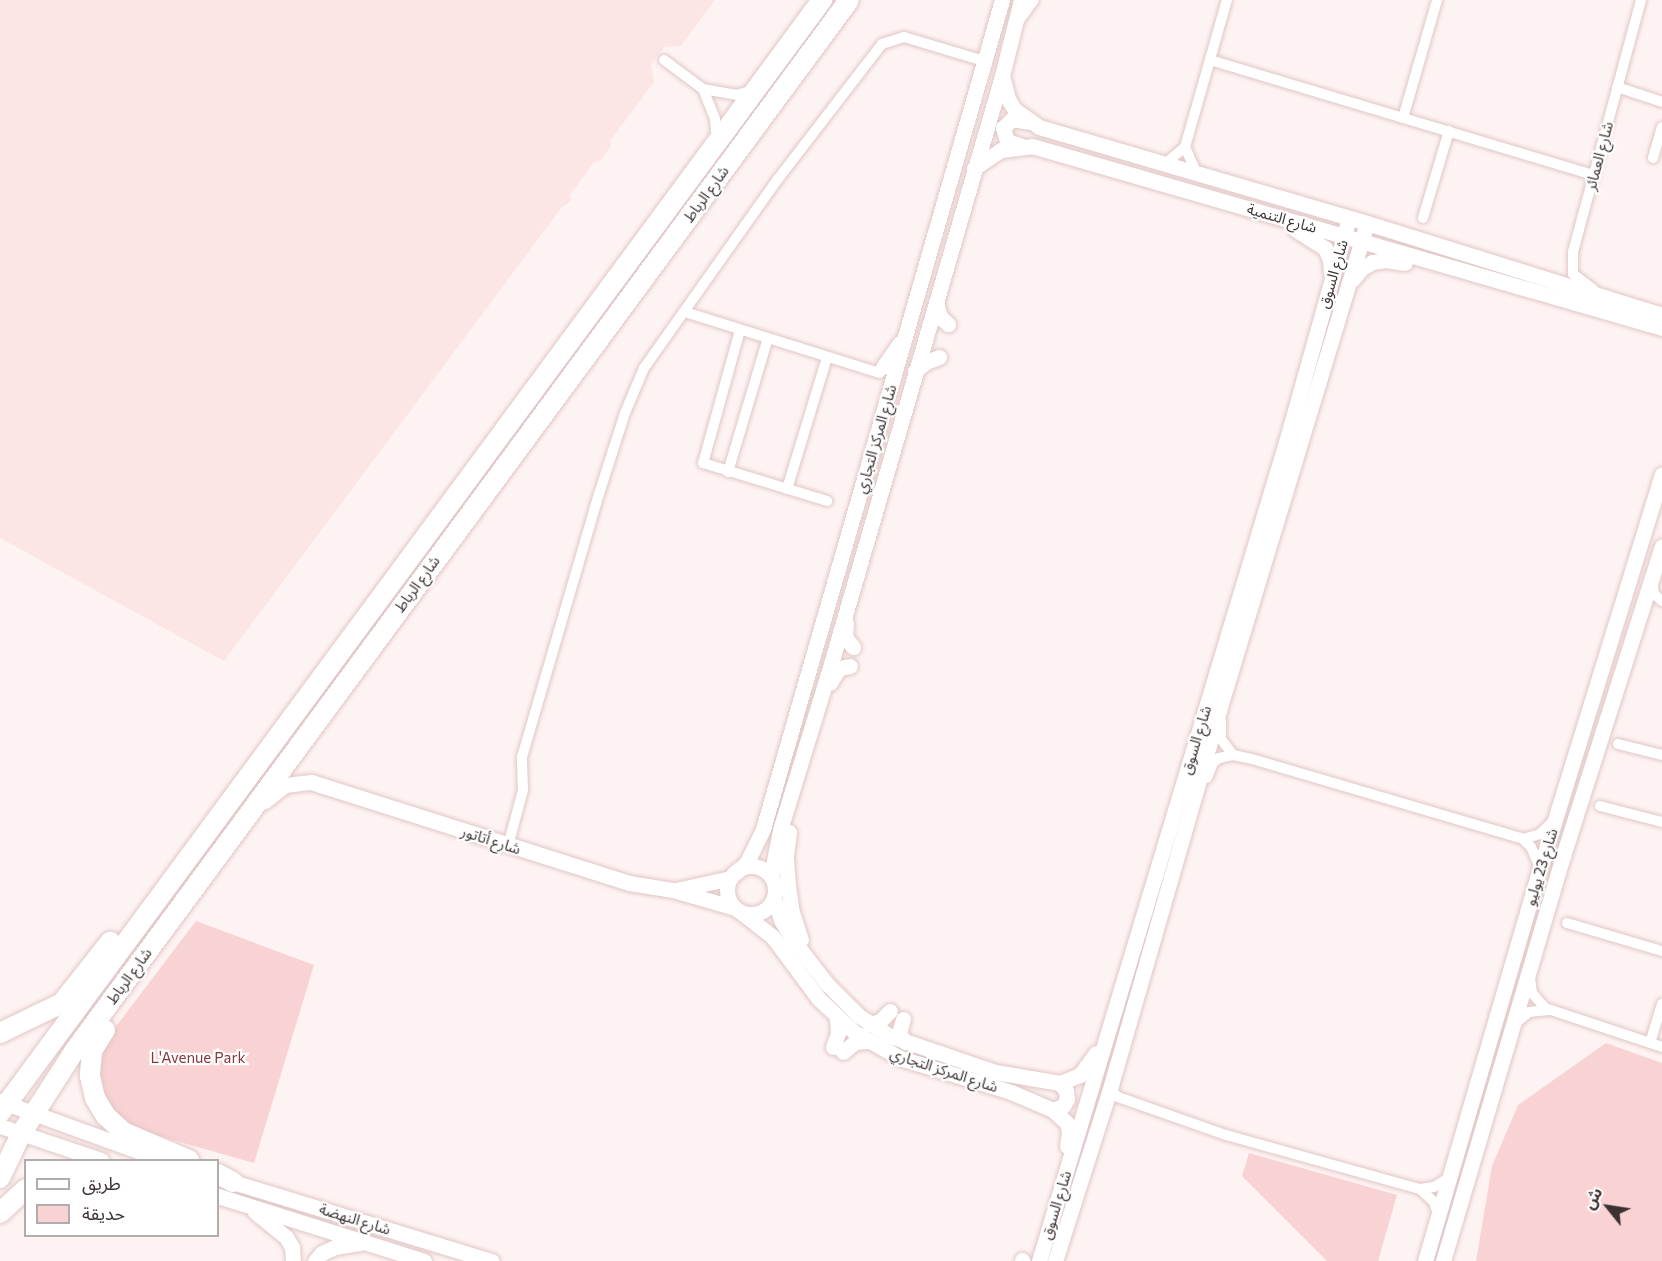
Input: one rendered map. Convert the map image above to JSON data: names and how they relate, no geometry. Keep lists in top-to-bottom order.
{
  "streets": {
    "highway": ["شارع الرباط"],
    "street": [
      "شارع العمائر",
      "شارع التنمية",
      "شارع السوق",
      "شارع المركز التجاري",
      "شارع أتاتور",
      "شارع 23 يوليو",
      "شارع النهضة"
    ]
  },
  "crossings": [
    ["شارع العمائر", "شارع التنمية"],
    ["شارع الرباط", "شارع أتاتور"],
    ["شارع التنمية", "شارع السوق"],
    ["شارع التنمية", "شارع المركز التجاري"],
    ["شارع المركز التجاري", "شارع أتاتور"]
  ],
  "parks": ["L'Avenue Park"],
  "legend": ["طريق", "حديقة"],
  "north": "top left"
}
